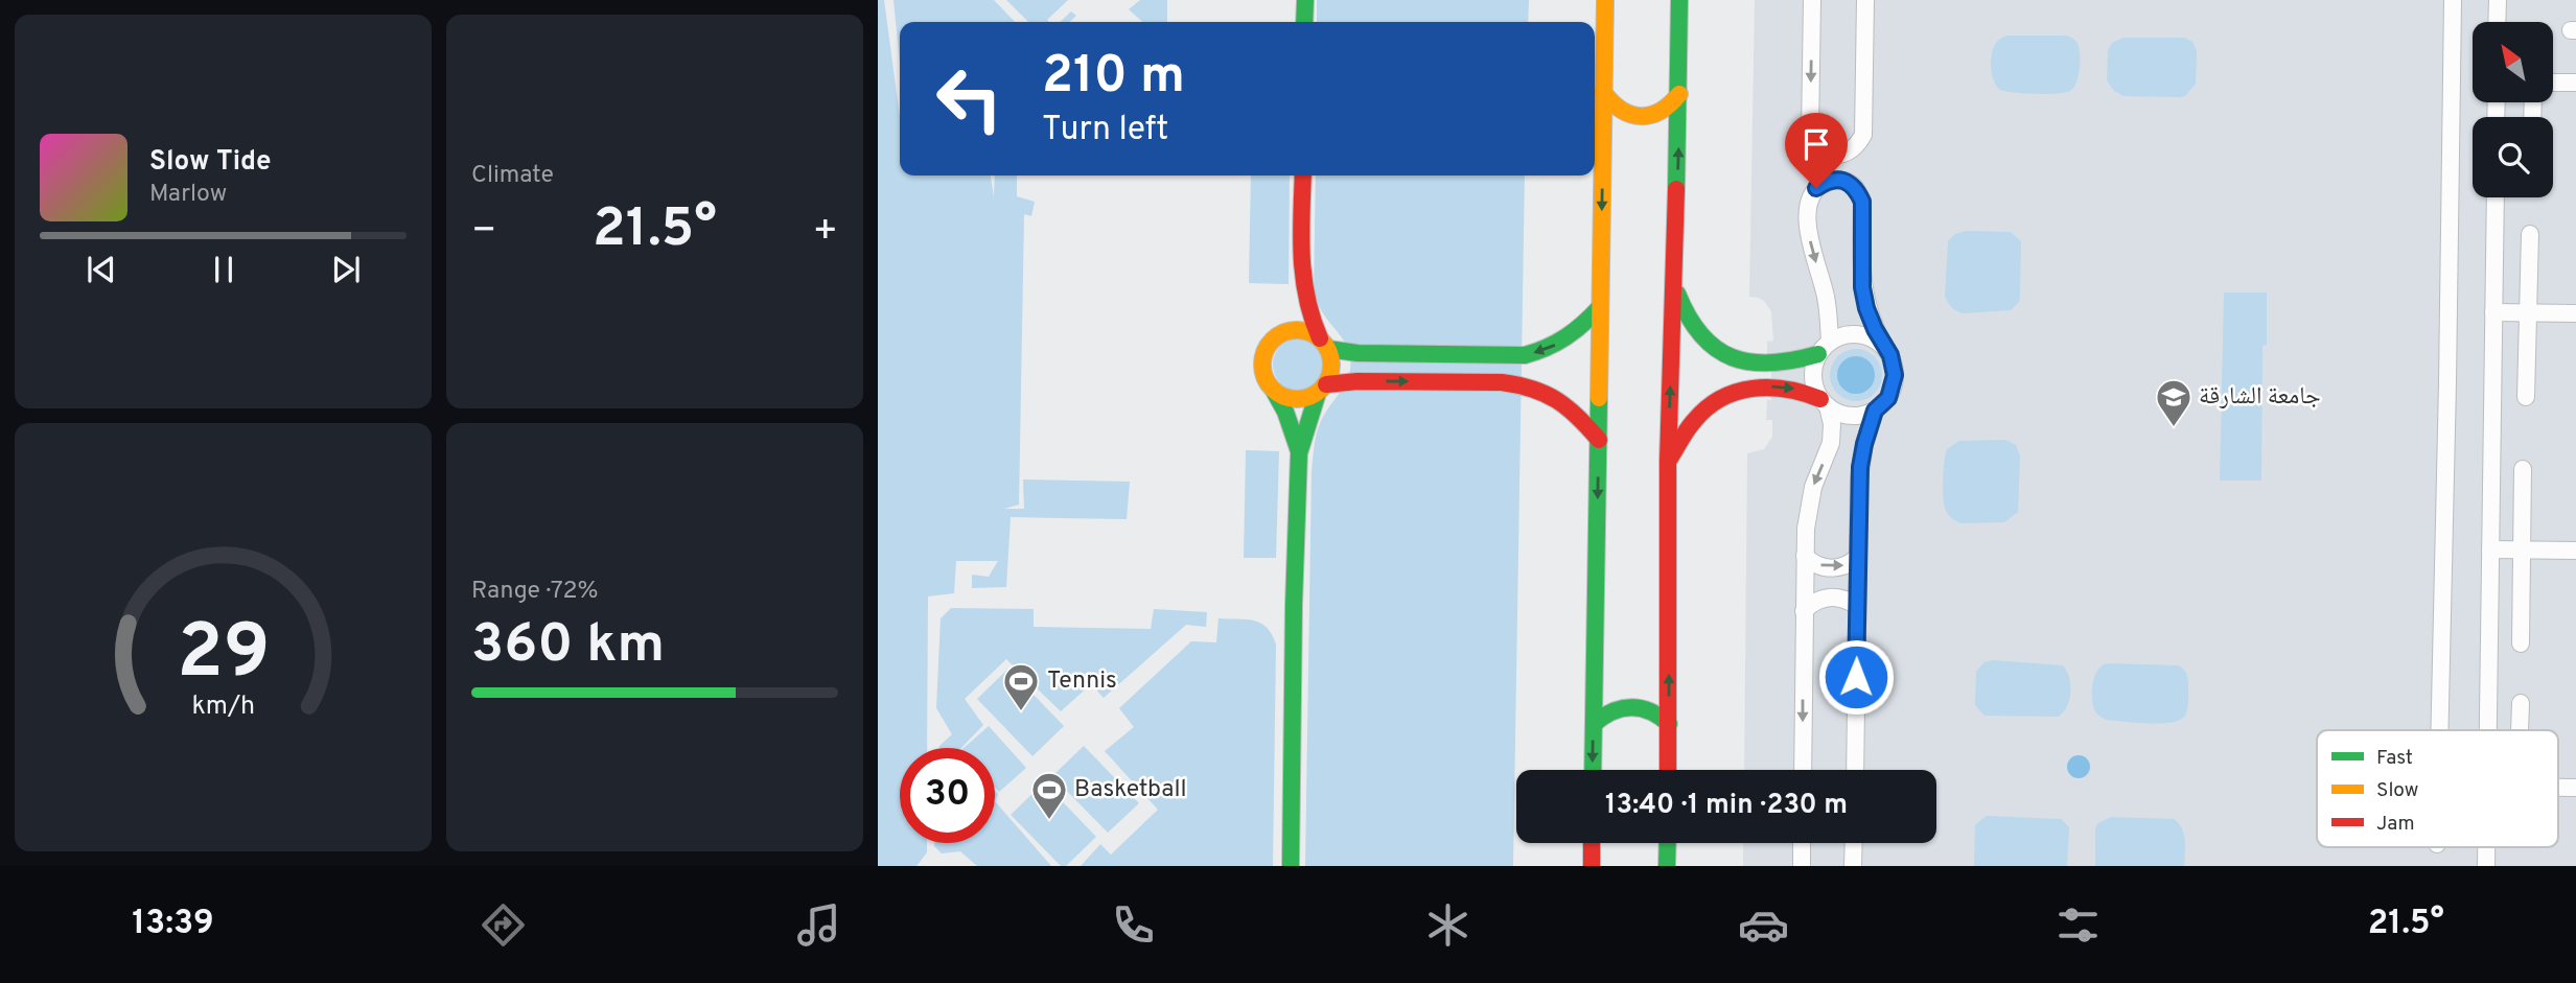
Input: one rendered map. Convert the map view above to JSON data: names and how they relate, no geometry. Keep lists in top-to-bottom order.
{
  "places": {
    "school or university": ["جامعة الشارقة"],
    "sports": ["Tennis", "Basketball"]
  },
  "legend": ["Fast", "Slow", "Jam"],
  "north": "top left",
  "page": {
    "tile": [
      "Climate",
      ["Range · 72%", "360 km"]
    ],
    "turn": ["210 m", "Turn left"],
    "song": ["Slow Tide", "Marlow"],
    "heat": ["−", "21.5°", "+"],
    "limit": "30",
    "trip": "13:40 · 1 min · 230 m",
    "tabs": ["13:39", "21.5°"],
    "gauge": ["29", "km/h"]
  }
}
